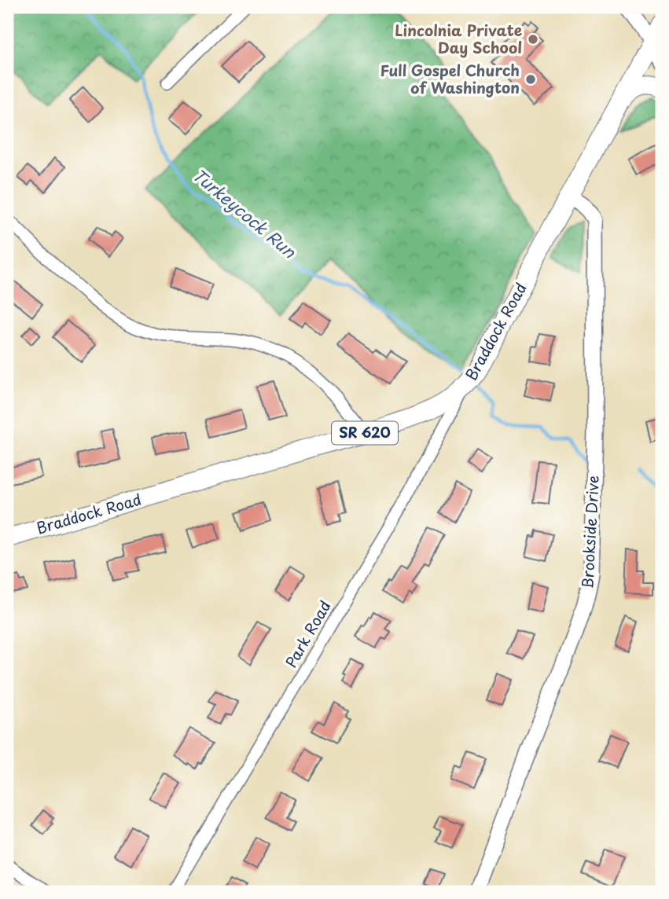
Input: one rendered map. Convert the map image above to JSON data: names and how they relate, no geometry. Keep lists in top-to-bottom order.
{
  "streets": {
    "main road": ["Braddock Road", "SR 620"],
    "street": ["Brookside Drive", "Park Road"]
  },
  "crossings": [
    ["Braddock Road", "Brookside Drive"],
    ["Braddock Road", "Park Road"]
  ],
  "water": ["Turkeycock Run"],
  "places": ["Lincolnia Private Day School", "Full Gospel Church of Washington"]
}
